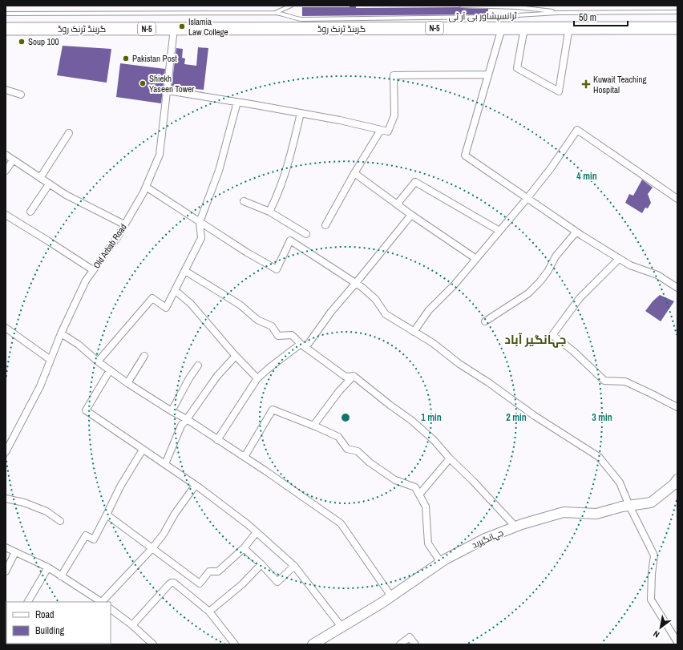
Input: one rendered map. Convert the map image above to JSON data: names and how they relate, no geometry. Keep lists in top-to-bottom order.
{
  "streets": {
    "highway": ["N-5", "گرینڈ ٹرنک روڈ"],
    "street": ["Old Arbab Road", "جہانگیربد"],
    "lane": ["ٹرانسپشاور بی آر ٹی"]
  },
  "crossings": [
    ["گرینڈ ٹرنک روڈ", "Old Arbab Road"]
  ],
  "districts": ["جہانگیر آباد"],
  "places": {
    "other": [
      "Islamia Law College",
      "Soup 100",
      "Pakistan Post",
      "Shiekh Yaseen Tower"
    ],
    "health": ["Kuwait Teaching Hospital"]
  },
  "legend": ["Road", "Building"],
  "scale_bar": "50 m",
  "north": "bottom left",
  "rings": [
    "4 min",
    "1 min",
    "2 min",
    "3 min"
  ]
}
